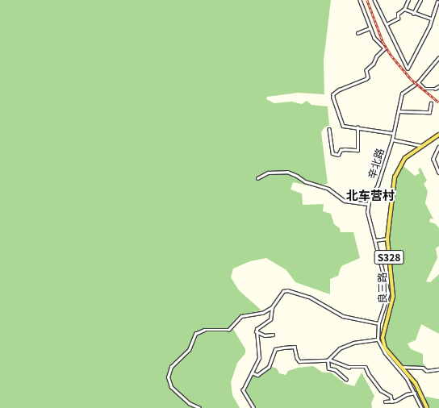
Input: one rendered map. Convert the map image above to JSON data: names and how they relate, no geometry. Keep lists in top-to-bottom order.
{
  "streets": {
    "main road": ["S328", "良三路"],
    "street": ["辛北路"]
  },
  "districts": ["北车营村"]
}
